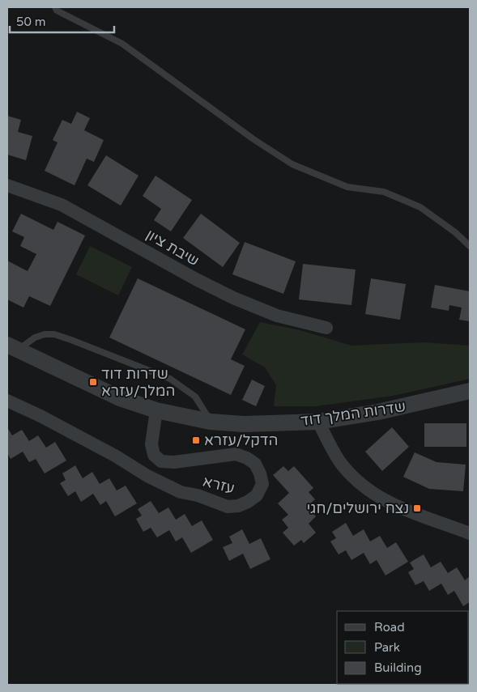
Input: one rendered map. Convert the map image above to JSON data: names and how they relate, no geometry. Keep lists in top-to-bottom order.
{
  "streets": {
    "street": ["שיבת ציון", "שדרות המלך דוד", "עזרא"]
  },
  "crossings": [
    ["שדרות המלך דוד", "עזרא"]
  ],
  "places": {
    "transit": ["שדרות דוד המלך/עזרא", "הדקל/עזרא", "נצח ירושלים/חגי"]
  },
  "legend": ["Road", "Park", "Building"],
  "scale_bar": "50 m"
}
